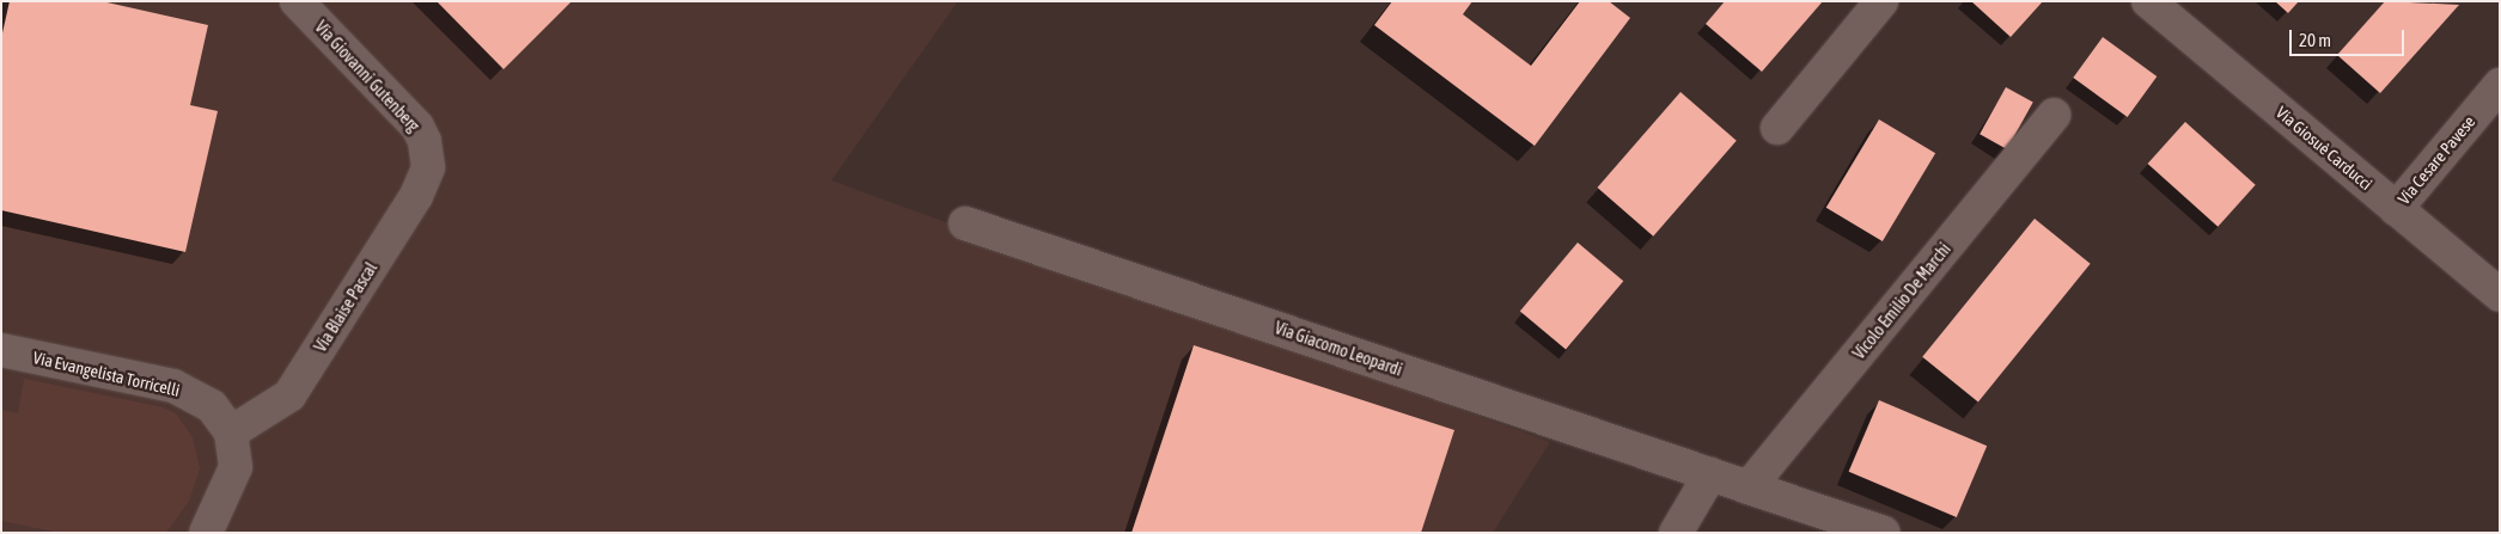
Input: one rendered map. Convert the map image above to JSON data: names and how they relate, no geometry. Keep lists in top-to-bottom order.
{
  "streets": {
    "street": [
      "Via Giovanni Gutenberg",
      "Via Giosuè Carducci",
      "Via Cesare Pavese",
      "Vicolo Emilio De Marchi",
      "Via Blaise Pascal",
      "Via Giacomo Leopardi",
      "Via Evangelista Torricelli"
    ]
  },
  "crossings": [
    ["Via Giovanni Gutenberg", "Via Blaise Pascal"],
    ["Via Giosuè Carducci", "Via Cesare Pavese"],
    ["Vicolo Emilio De Marchi", "Via Giacomo Leopardi"],
    ["Via Blaise Pascal", "Via Evangelista Torricelli"]
  ],
  "scale_bar": "20 m"
}
